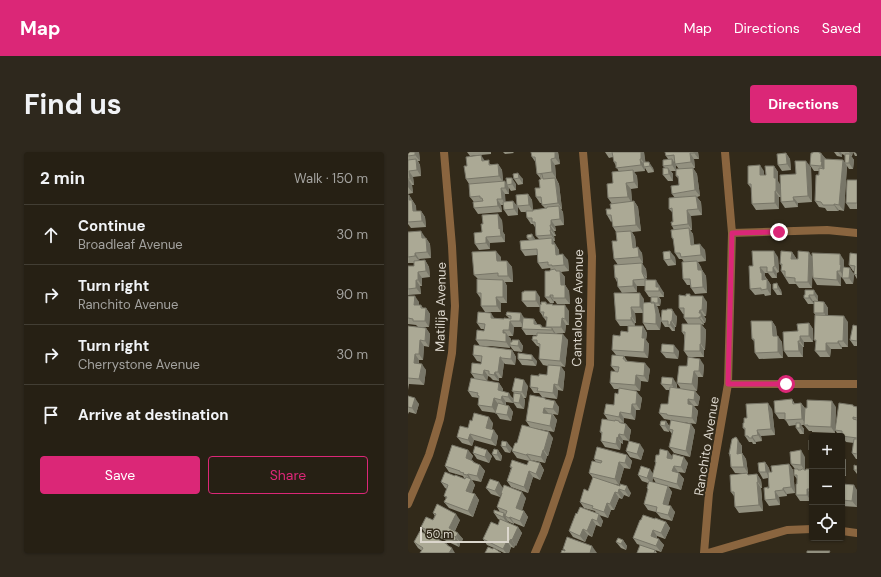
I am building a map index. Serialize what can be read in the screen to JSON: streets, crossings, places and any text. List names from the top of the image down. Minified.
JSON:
{"streets":{"street":["Matilija Avenue","Cantaloupe Avenue","Ranchito Avenue"]},"scale_bar":"50 m","page":{"header":"Map","nav":["Map","Directions","Saved"],"buttons":["Directions",["Save","Share"]],"title":"Find us","heading":["2 min","Walk · 150 m"],"list":[["Continue","Broadleaf Avenue","30 m"],["Turn right","Ranchito Avenue","90 m"],["Turn right","Cherrystone Avenue","30 m"],"Arrive at destination"],"map_buttons":["+","−"],"scale":"50 m"}}
